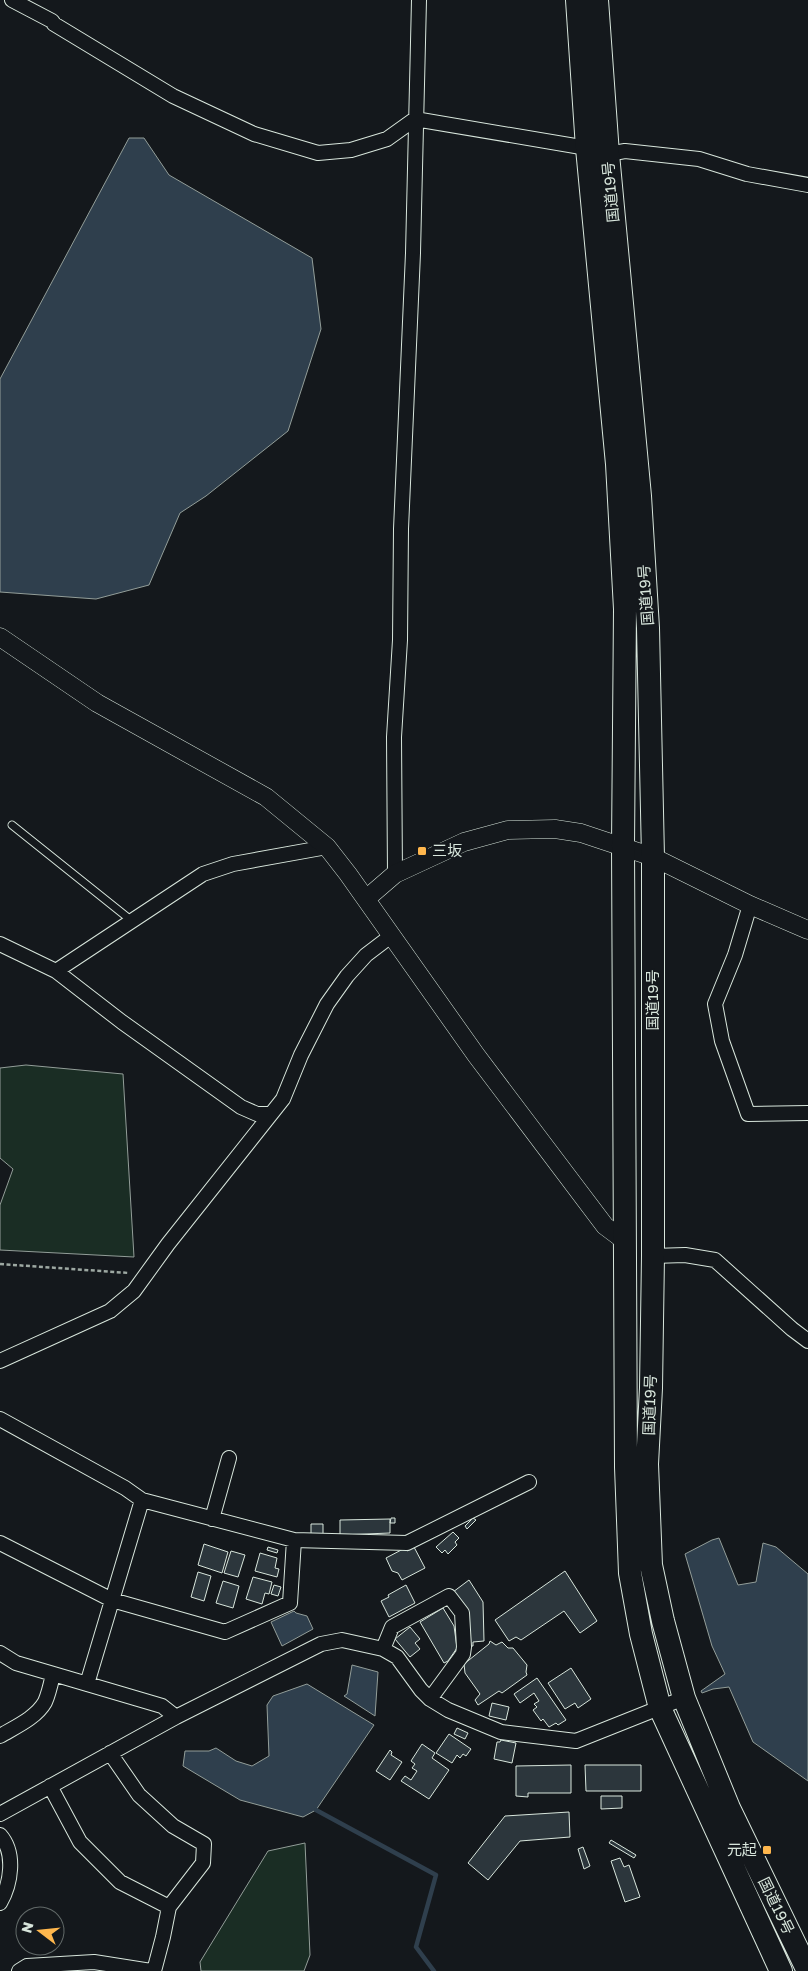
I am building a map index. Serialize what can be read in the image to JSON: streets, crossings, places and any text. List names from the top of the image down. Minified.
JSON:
{"streets":{"highway":["国道19号"]},"places":{"transit":["三坂","元起"]},"north":"left"}
